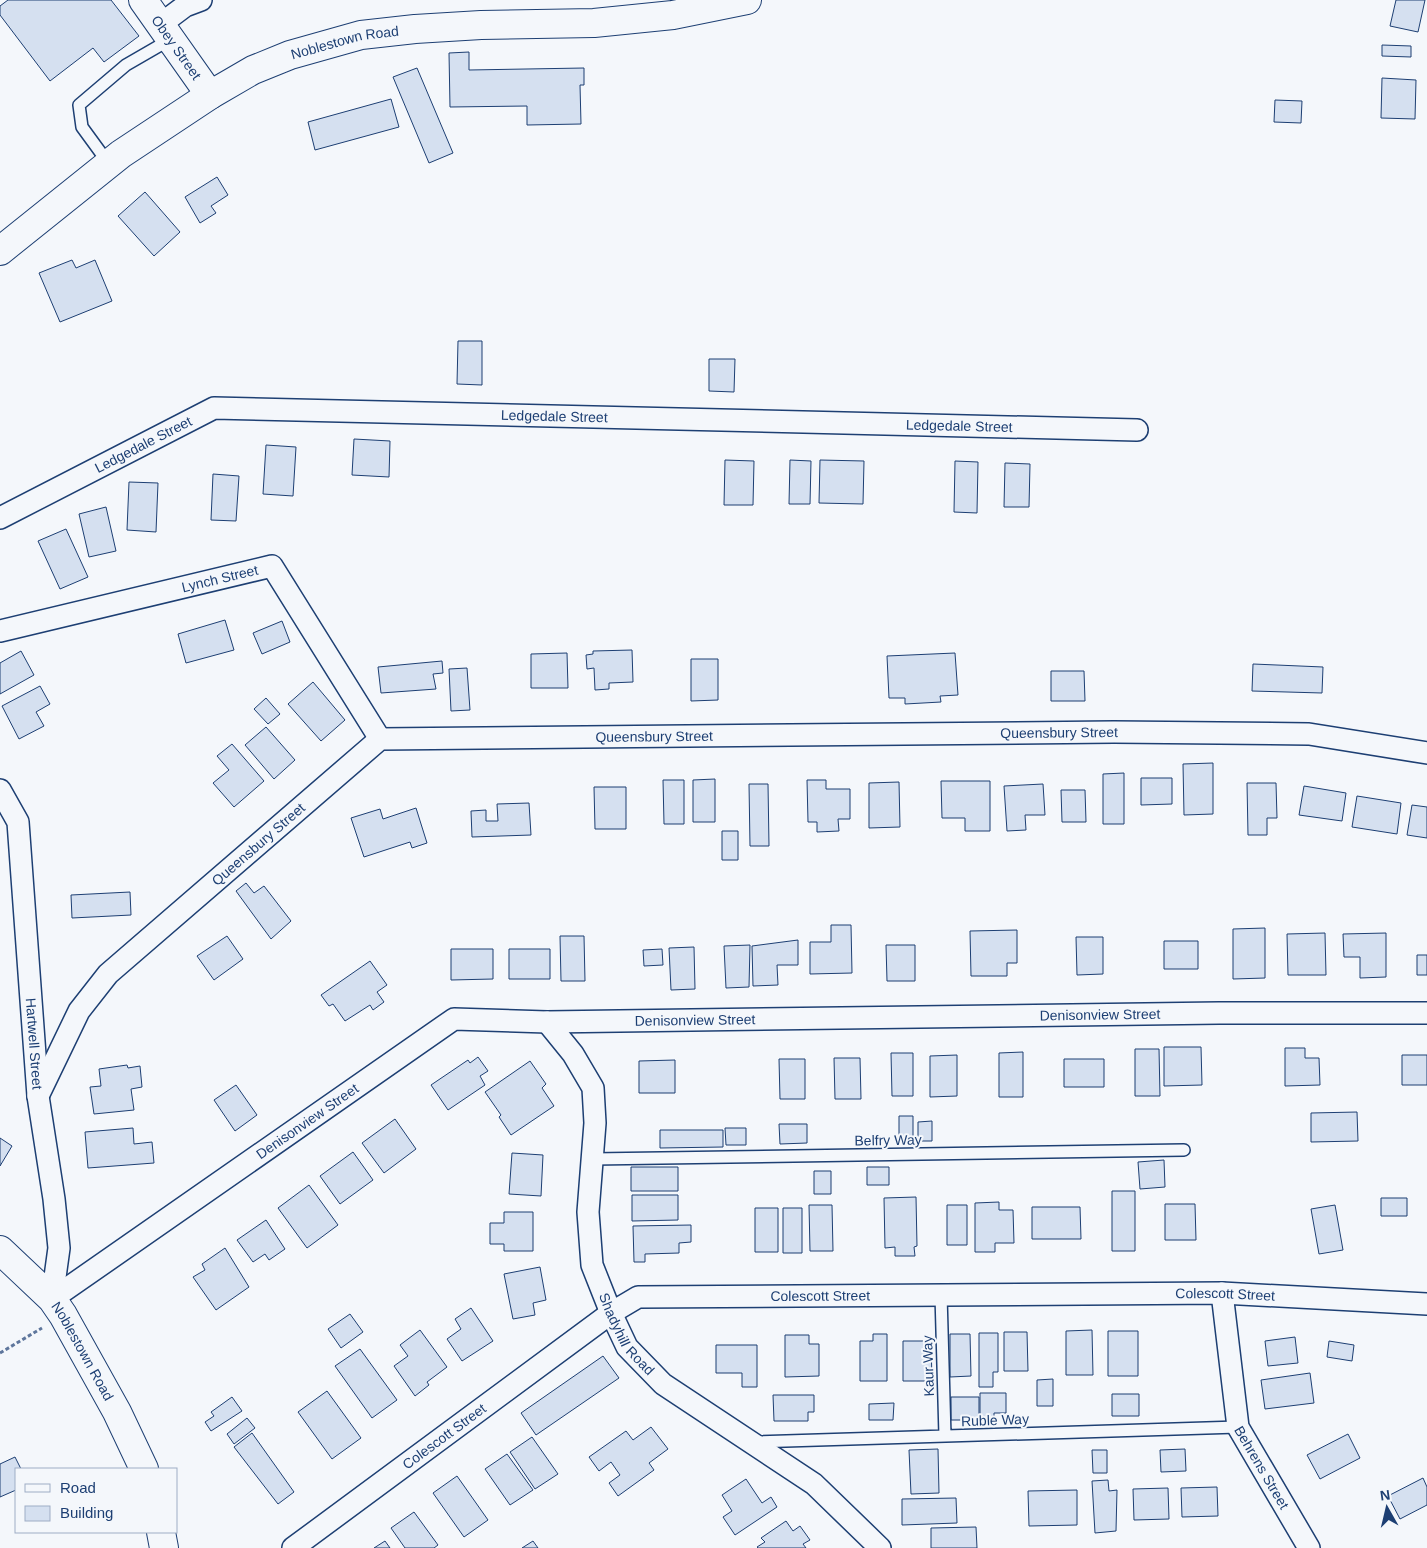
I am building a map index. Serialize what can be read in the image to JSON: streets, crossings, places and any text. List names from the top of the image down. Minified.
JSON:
{"streets":{"main road":["Noblestown Road","Obey Street"],"street":["Ledgedale Street","Lynch Street","Queensbury Street","Denisonview Street","Hartwell Street","Colescott Street","Shadyhill Road","Behrens Street"],"lane":["Belfry Way","Kaur Way","Ruble Way"]},"crossings":[["Noblestown Road","Obey Street"],["Noblestown Road","Denisonview Street"],["Noblestown Road","Hartwell Street"],["Lynch Street","Queensbury Street"],["Queensbury Street","Hartwell Street"],["Denisonview Street","Hartwell Street"],["Denisonview Street","Shadyhill Road"],["Belfry Way","Shadyhill Road"],["Colescott Street","Shadyhill Road"],["Colescott Street","Kaur Way"],["Colescott Street","Behrens Street"],["Shadyhill Road","Ruble Way"],["Kaur Way","Ruble Way"],["Ruble Way","Behrens Street"]],"legend":["Road","Building"],"north":"top"}
